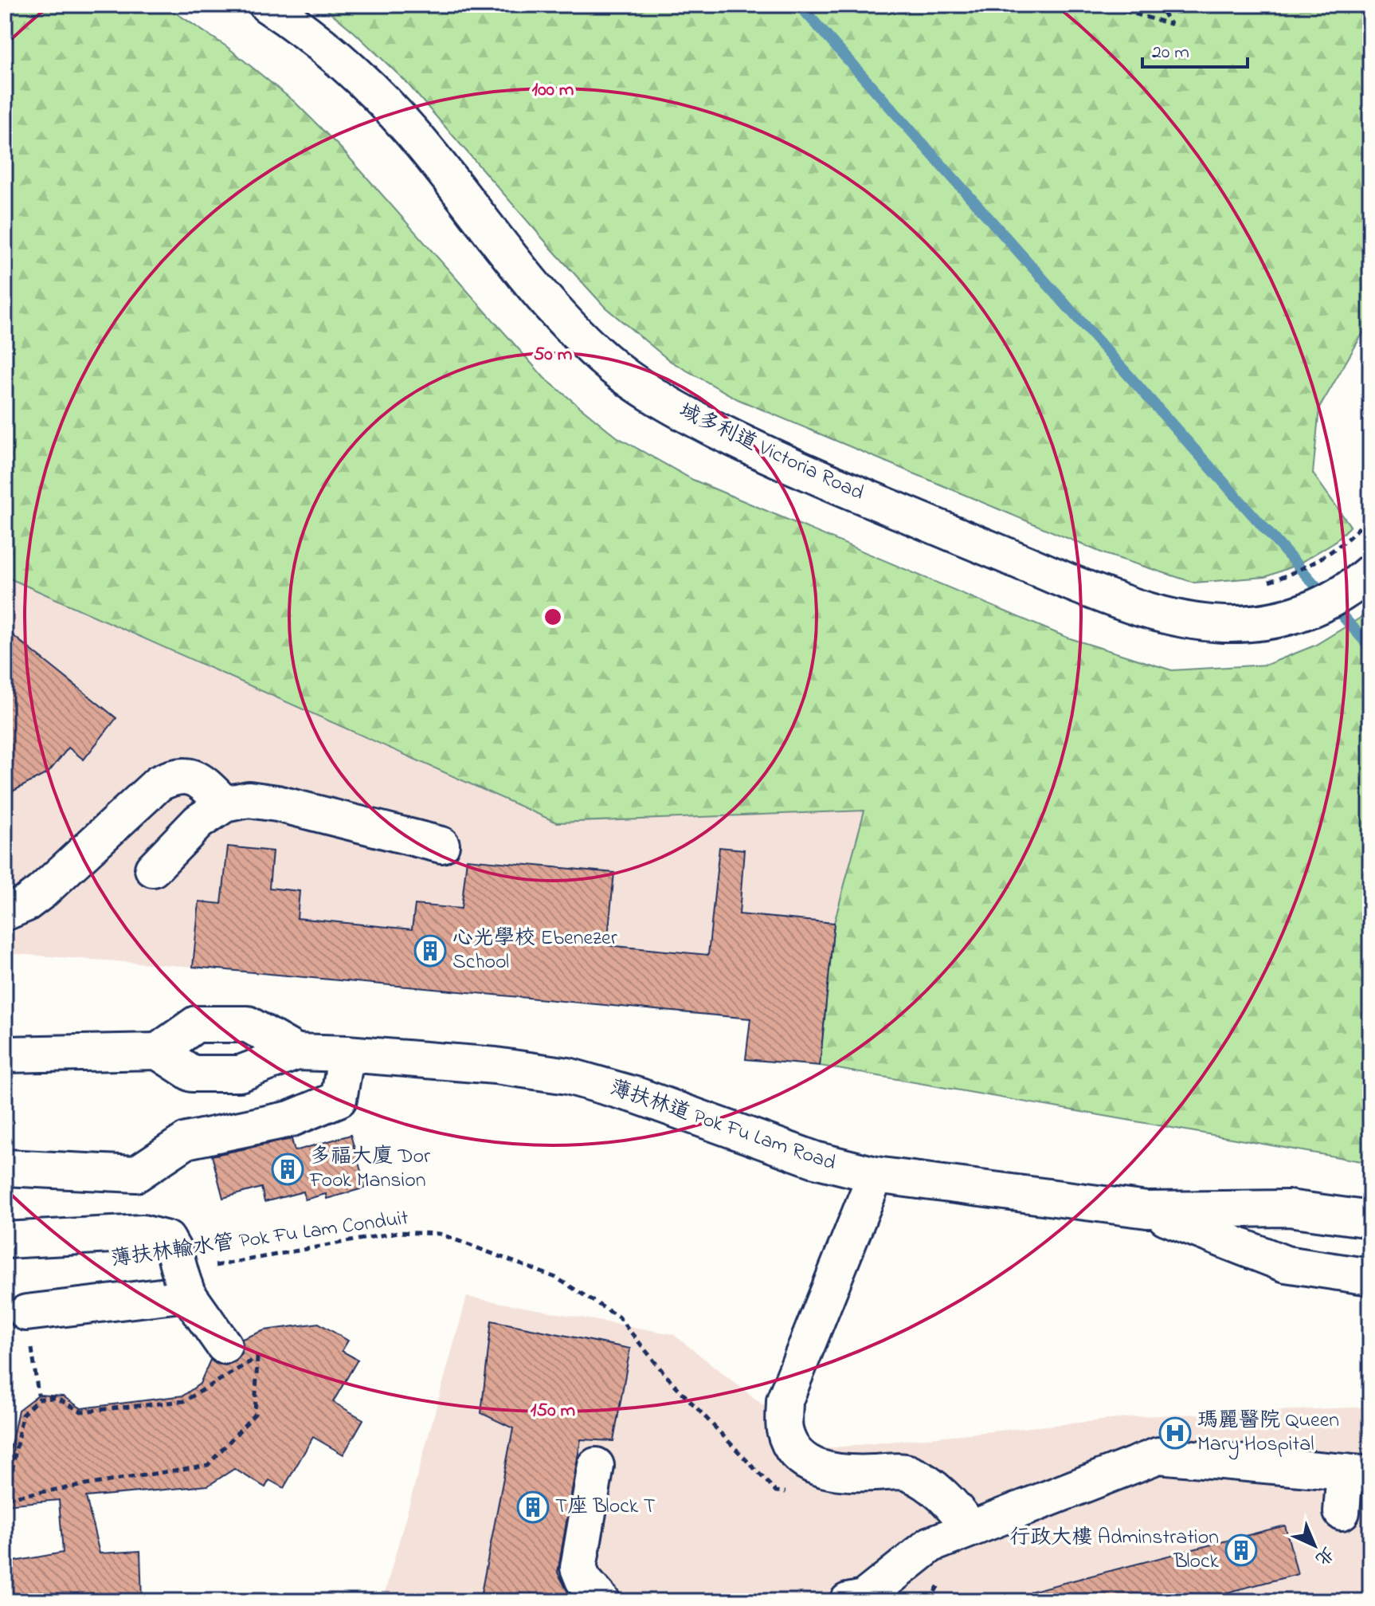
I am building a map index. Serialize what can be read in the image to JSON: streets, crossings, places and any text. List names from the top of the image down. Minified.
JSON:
{"streets":{"main road":["域多利道 Victoria Road","薄扶林道 Pok Fu Lam Road"],"path":["薄扶林輸水管 Pok Fu Lam Conduit"]},"places":{"building":["心光學校 Ebenezer School","多福大廈 Dor Fook Mansion","T座 Block T","行政大樓 Adminstration Block"],"hospital":["瑪麗醫院 Queen Mary Hospital"]},"scale_bar":"20 m","north":"bottom right","rings":["100 m","50 m","150 m"]}
